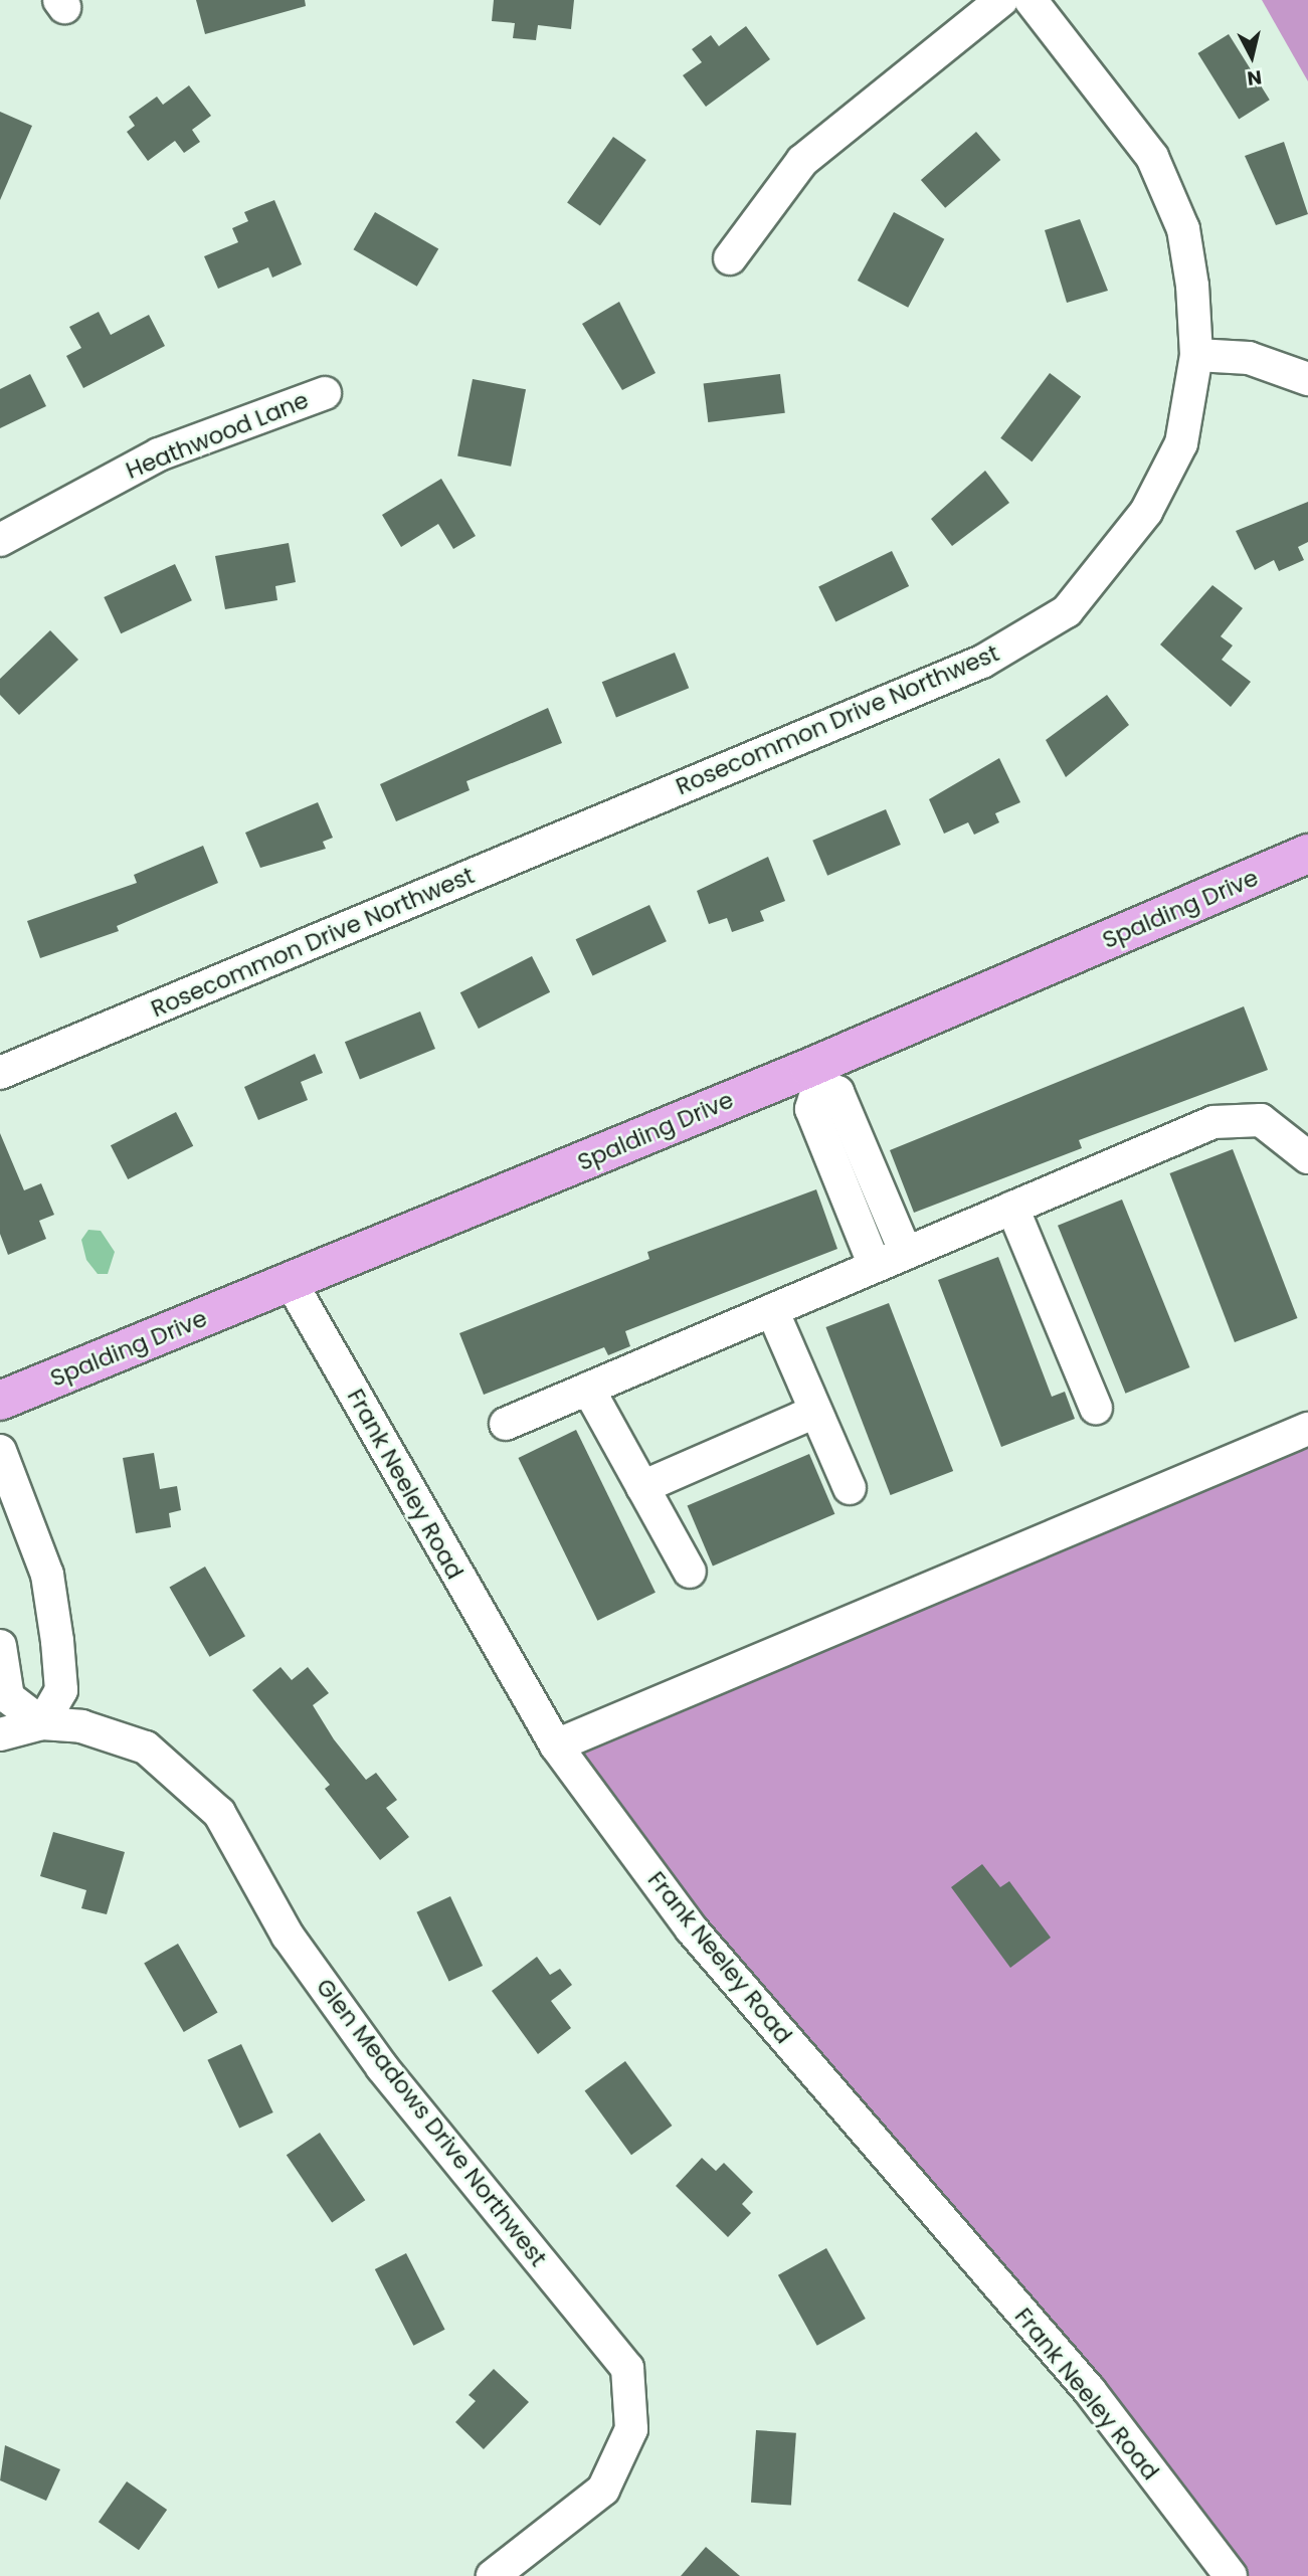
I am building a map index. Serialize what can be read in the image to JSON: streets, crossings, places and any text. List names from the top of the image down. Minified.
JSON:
{"streets":{"main road":["Spalding Drive"],"street":["Heathwood Lane","Rosecommon Drive Northwest","Frank Neeley Road","Glen Meadows Drive Northwest"]},"crossings":[["Spalding Drive","Frank Neeley Road"]],"north":"bottom"}
